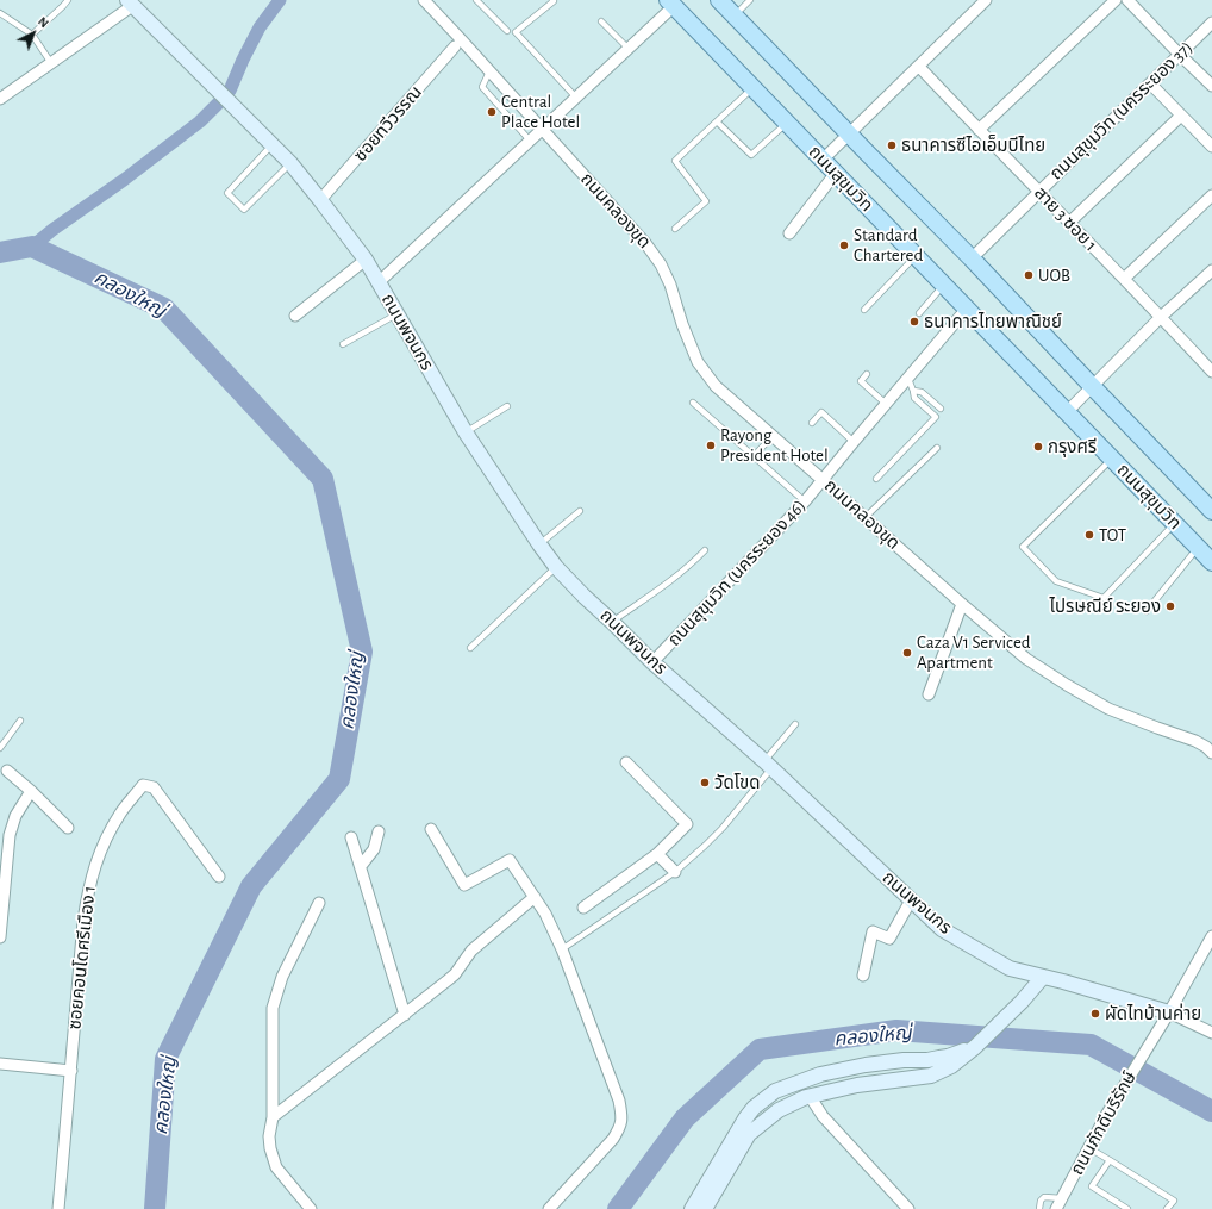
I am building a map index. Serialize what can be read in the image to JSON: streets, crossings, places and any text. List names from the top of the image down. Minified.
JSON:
{"streets":{"main road":["ถนนสุขุมวิท"],"street":["ถนนสุขุมวิท (นครระยอง 37)","ซอยทวีวรรณ","ถนนคลองขุด","สาย 3 ซอย 1","ถนนพจนกร","ถนนสุขุมวิท (นครระยอง 46)","ซอยคอนโดศรีเมือง 1","ถนนภักดีบริรักษ์"]},"crossings":[["ถนนสุขุมวิท (นครระยอง 37)","ถนนสุขุมวิท"],["ถนนสุขุมวิท (นครระยอง 37)","สาย 3 ซอย 1"],["ซอยทวีวรรณ","ถนนพจนกร"],["ถนนสุขุมวิท","ถนนสุขุมวิท (นครระยอง 46)"],["ถนนคลองขุด","ถนนสุขุมวิท (นครระยอง 46)"],["ถนนพจนกร","ถนนสุขุมวิท (นครระยอง 46)"],["ถนนพจนกร","ถนนภักดีบริรักษ์"]],"water":["คลองใหญ่"],"places":["Central Place Hotel","ธนาคารซีไอเอ็มบีไทย","Standard Chartered","UOB","ธนาคารไทยพาณิชย์","Rayong President Hotel","กรุงศรี","TOT","ไปรษณีย์ ระยอง","Caza V1 Serviced Apartment","วัดโขด","ผัดไทบ้านค่าย"],"north":"top right"}
